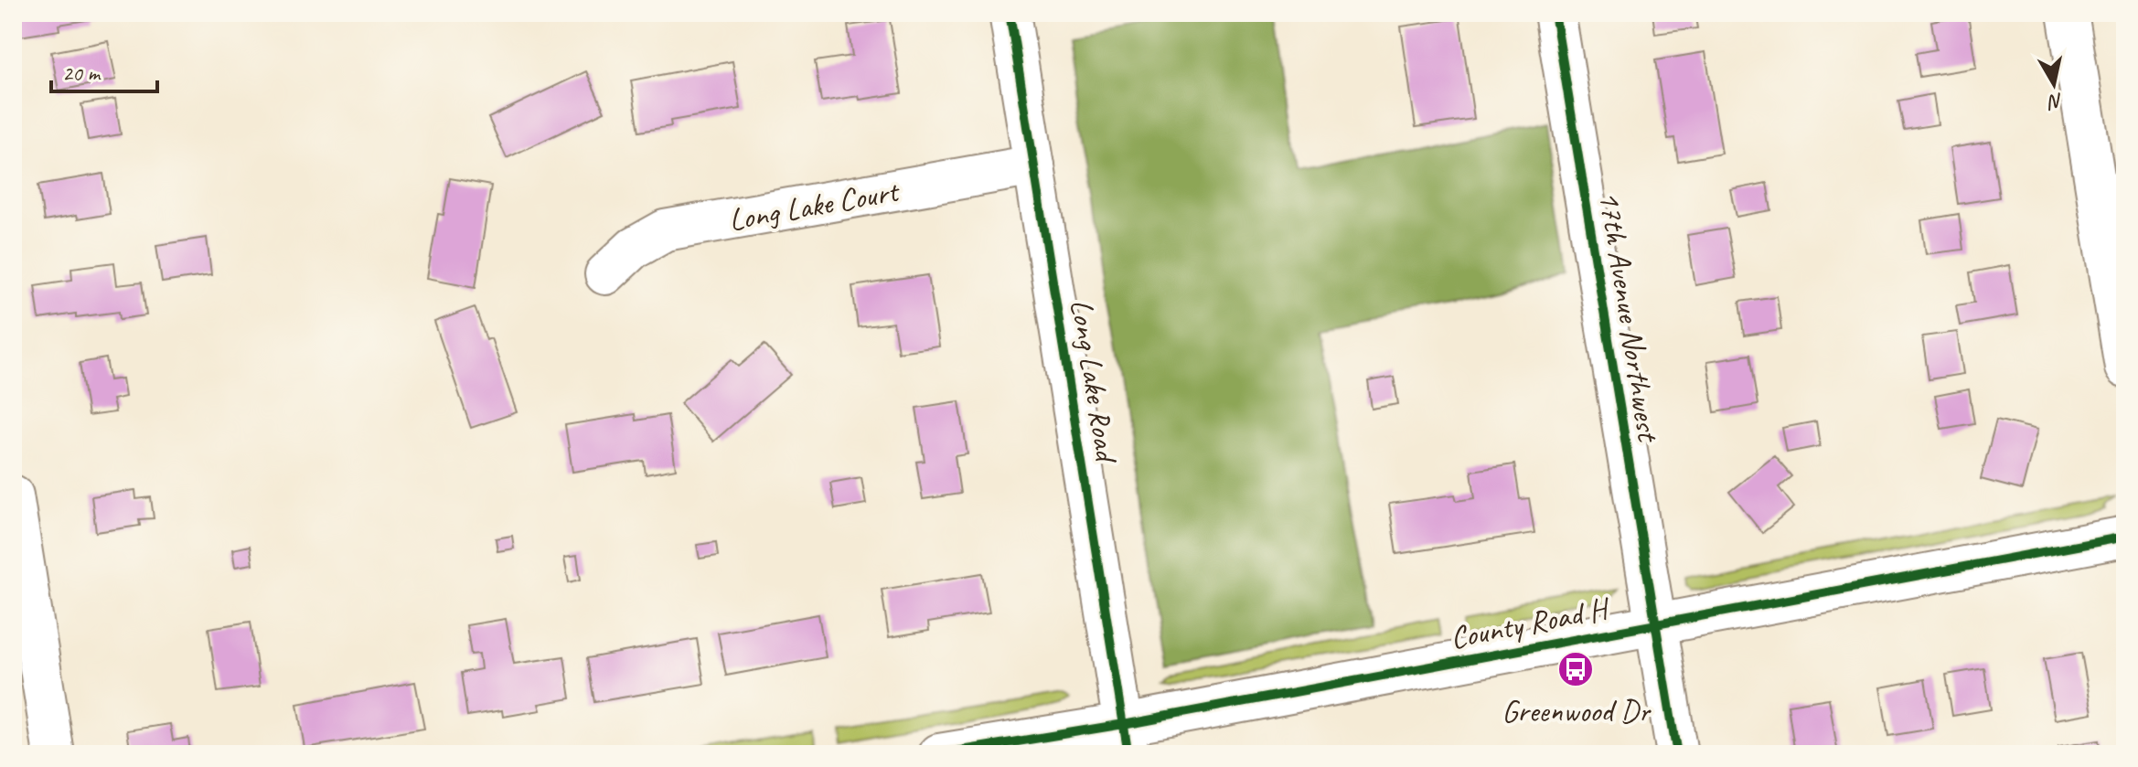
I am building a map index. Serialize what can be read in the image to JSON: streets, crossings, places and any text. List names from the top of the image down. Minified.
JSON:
{"streets":{"street":["Long Lake Court","17th Avenue Northwest","Long Lake Road","County Road H"]},"crossings":[["Long Lake Court","Long Lake Road"],["17th Avenue Northwest","County Road H"],["Long Lake Road","County Road H"]],"places":{"bus stop":["Greenwood Dr"]},"scale_bar":"20 m","north":"bottom"}
